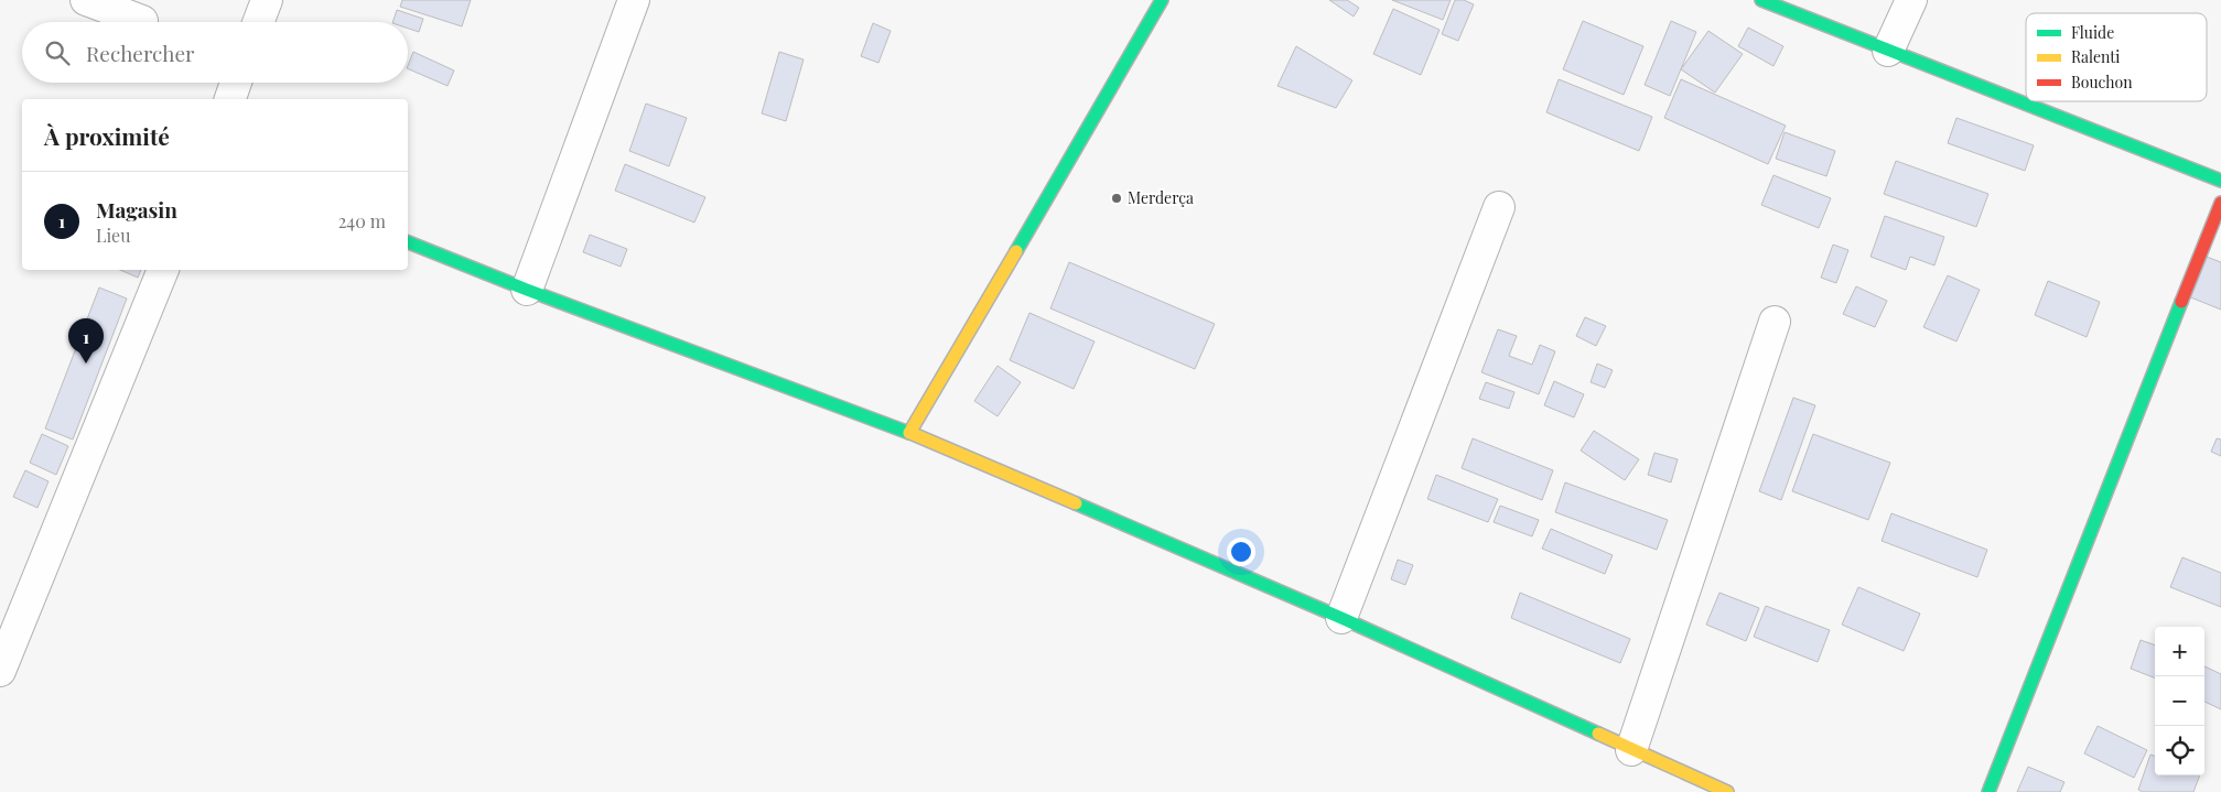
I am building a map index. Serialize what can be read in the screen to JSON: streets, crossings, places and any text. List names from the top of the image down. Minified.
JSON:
{"places":["Merderça"],"legend":["Fluide","Ralenti","Bouchon"],"page":{"search":"Rechercher","heading":"À proximité","list":[{"mark":"1","name":"Magasin","note":"Lieu","value":"240 m"}],"pins":"1","map_buttons":["+","−"]}}
